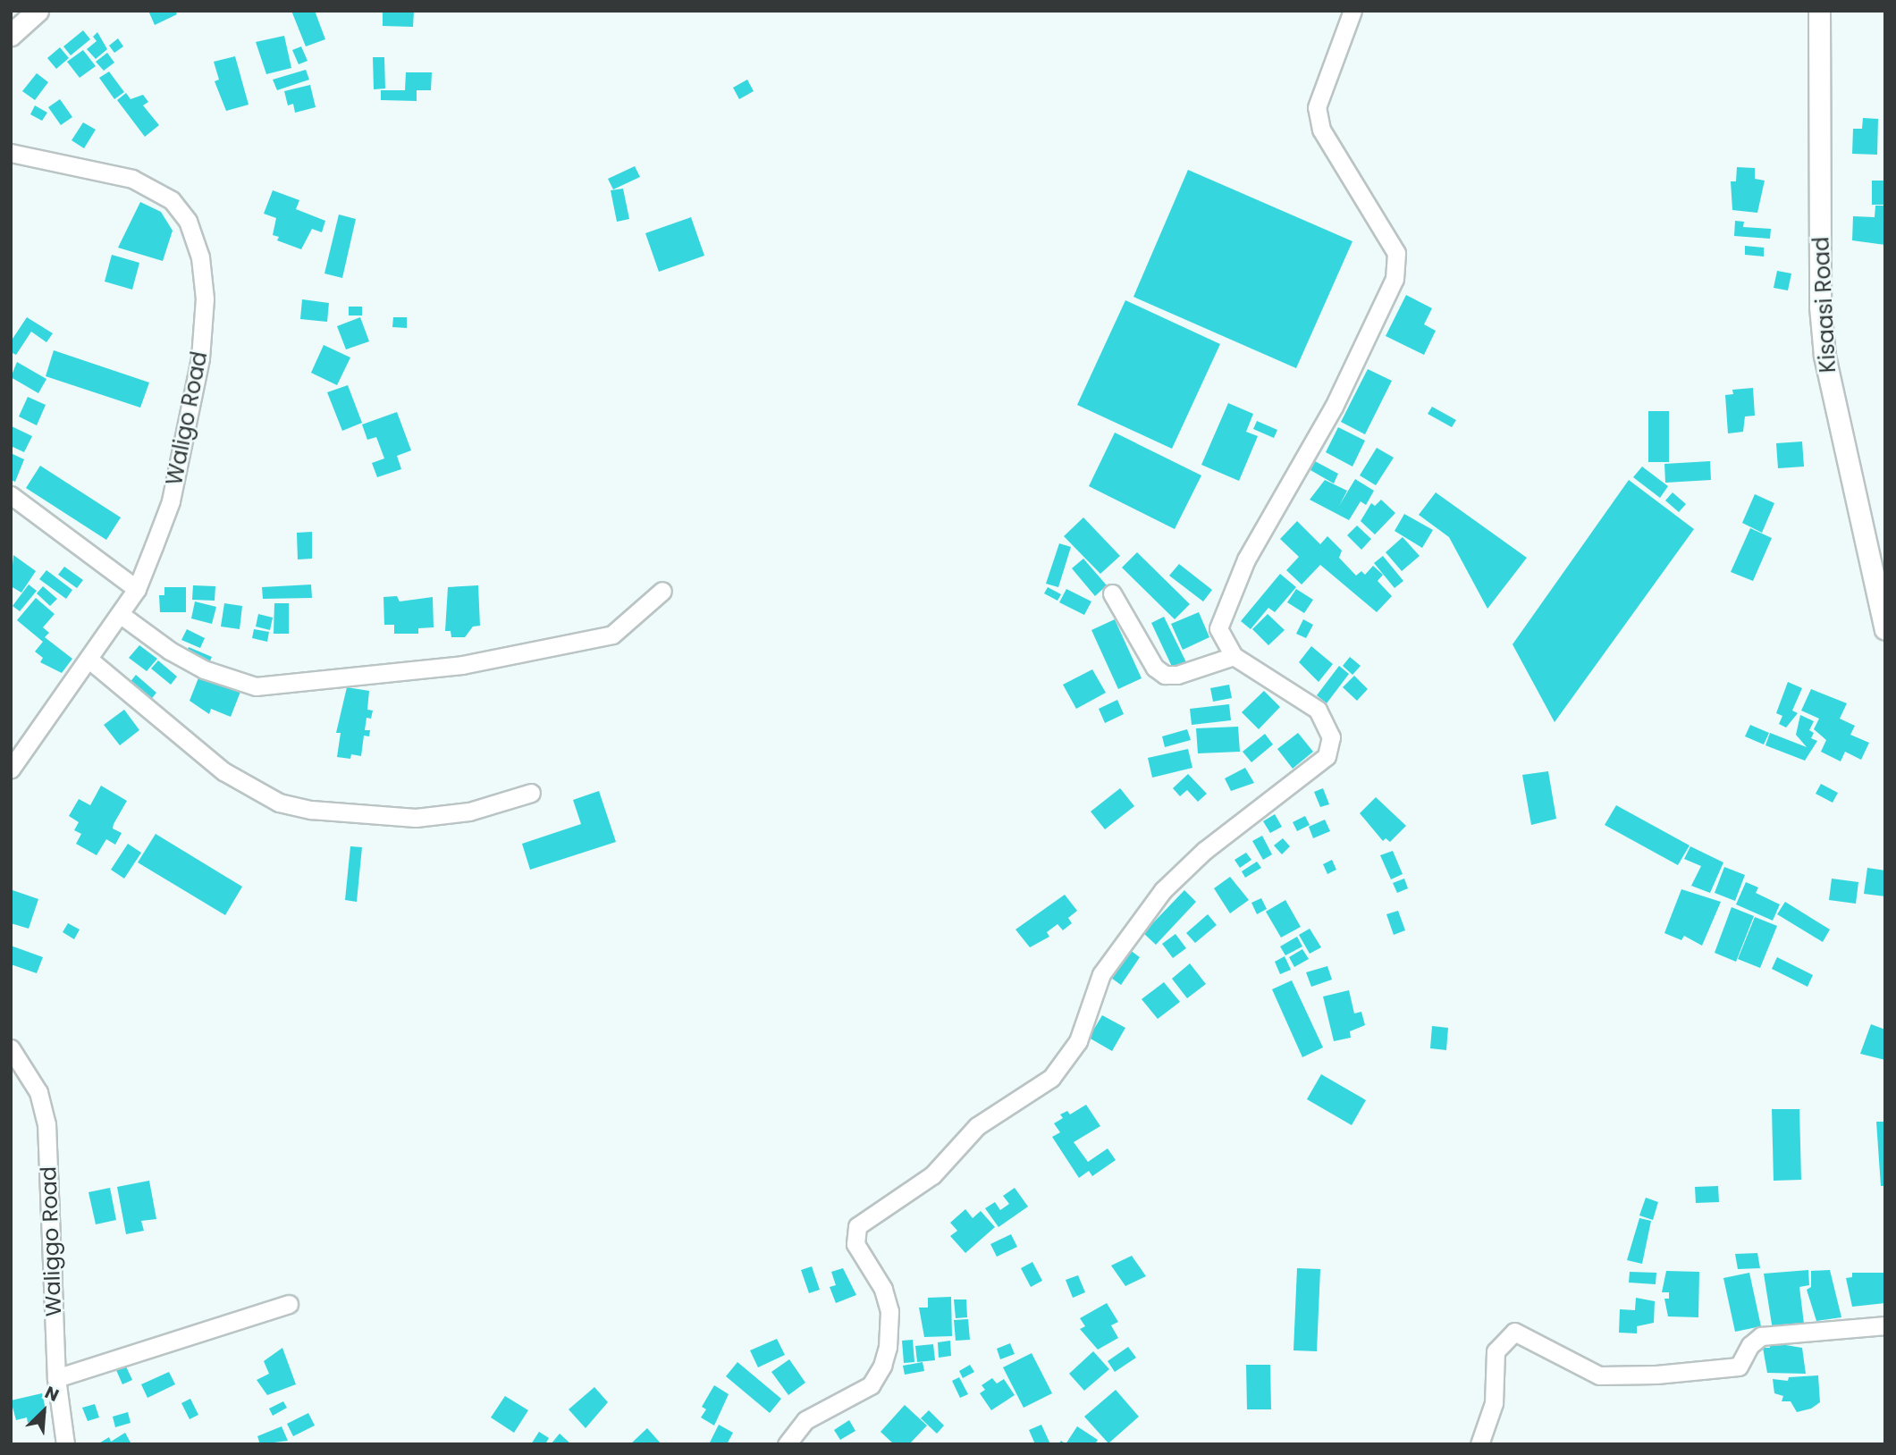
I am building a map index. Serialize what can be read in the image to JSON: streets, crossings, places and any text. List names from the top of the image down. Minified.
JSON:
{"streets":{"main road":["Kisaasi Road"],"street":["Waligo Road","Waliggo Road"]},"north":"top right"}
